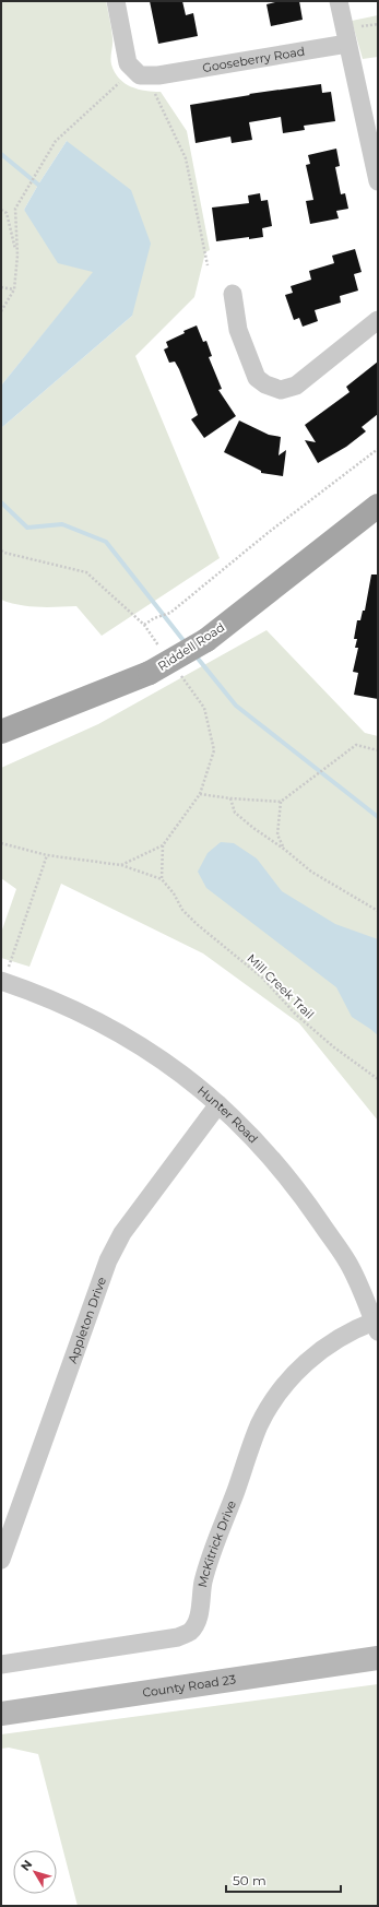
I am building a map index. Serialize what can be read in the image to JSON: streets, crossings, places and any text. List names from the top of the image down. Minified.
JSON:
{"streets":{"main road":["Riddell Road","County Road 23"],"street":["Gooseberry Road","Hunter Road","Appleton Drive","McKitrick Drive"],"path":["Mill Creek Trail"]},"crossings":[["Hunter Road","Appleton Drive"],["Hunter Road","McKitrick Drive"]],"scale_bar":"50 m","north":"top left"}
